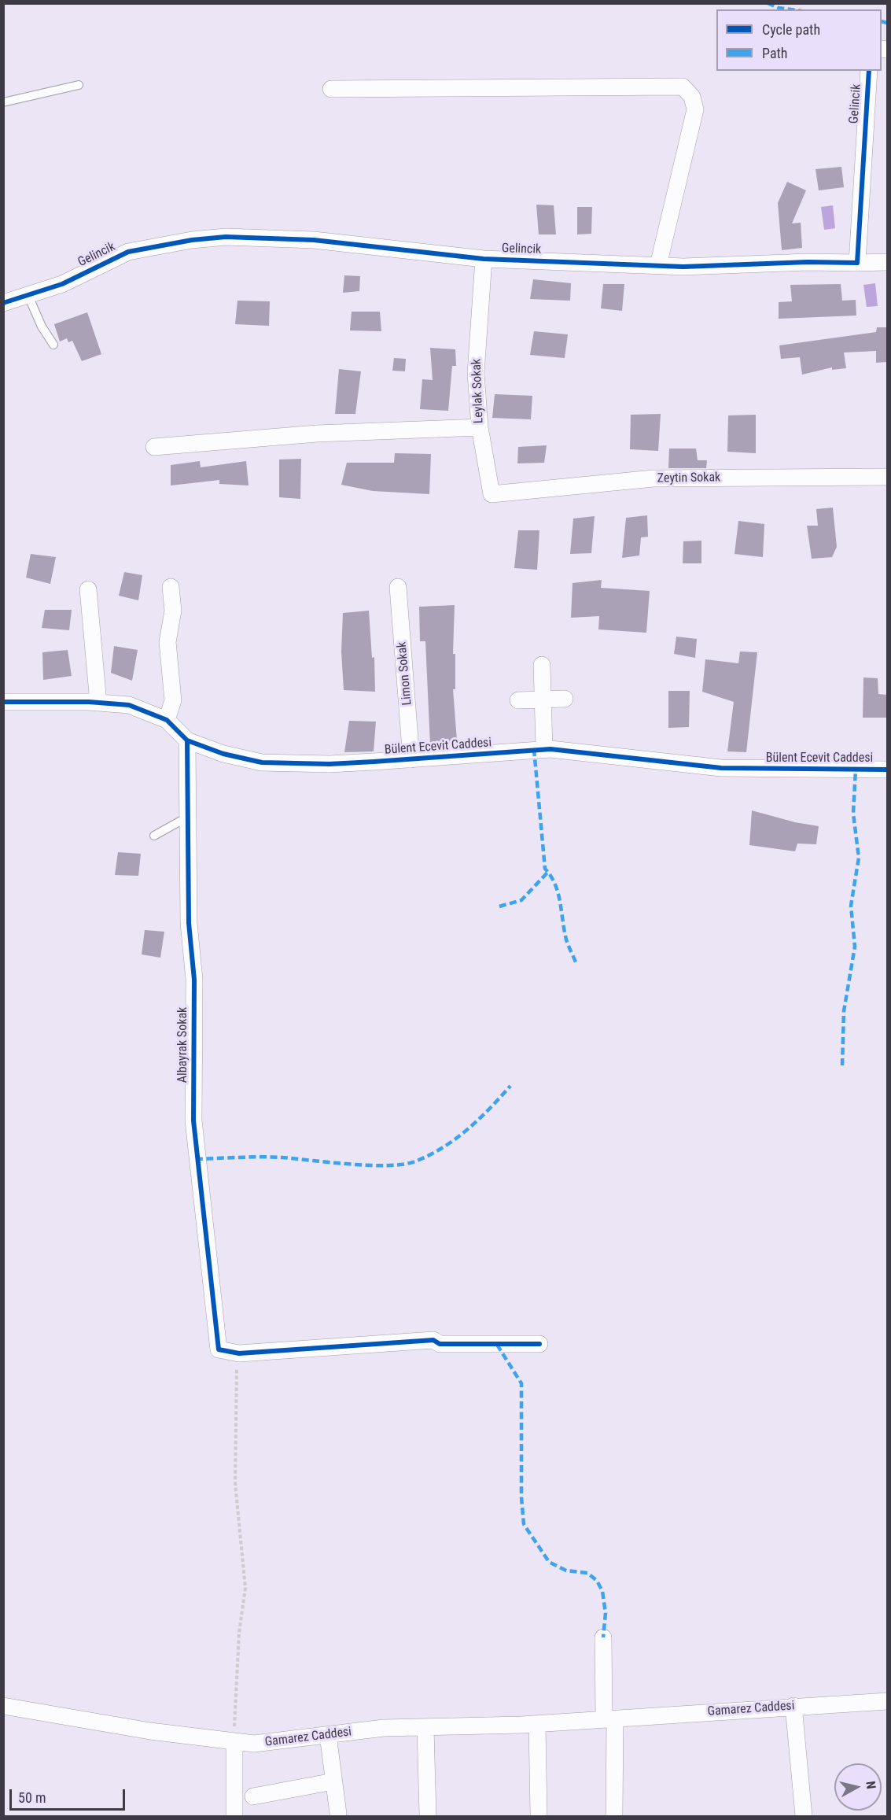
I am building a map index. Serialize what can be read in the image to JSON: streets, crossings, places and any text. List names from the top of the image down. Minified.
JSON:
{"streets":{"street":["Gelincik","Leylak Sokak","Zeytin Sokak","Limon Sokak","Bülent Ecevit Caddesi","Albayrak Sokak","Gamarez Caddesi"]},"crossings":[["Gelincik","Leylak Sokak"],["Leylak Sokak","Zeytin Sokak"],["Limon Sokak","Bülent Ecevit Caddesi"],["Bülent Ecevit Caddesi","Albayrak Sokak"]],"legend":["Cycle path","Path"],"scale_bar":"50 m","north":"right"}
